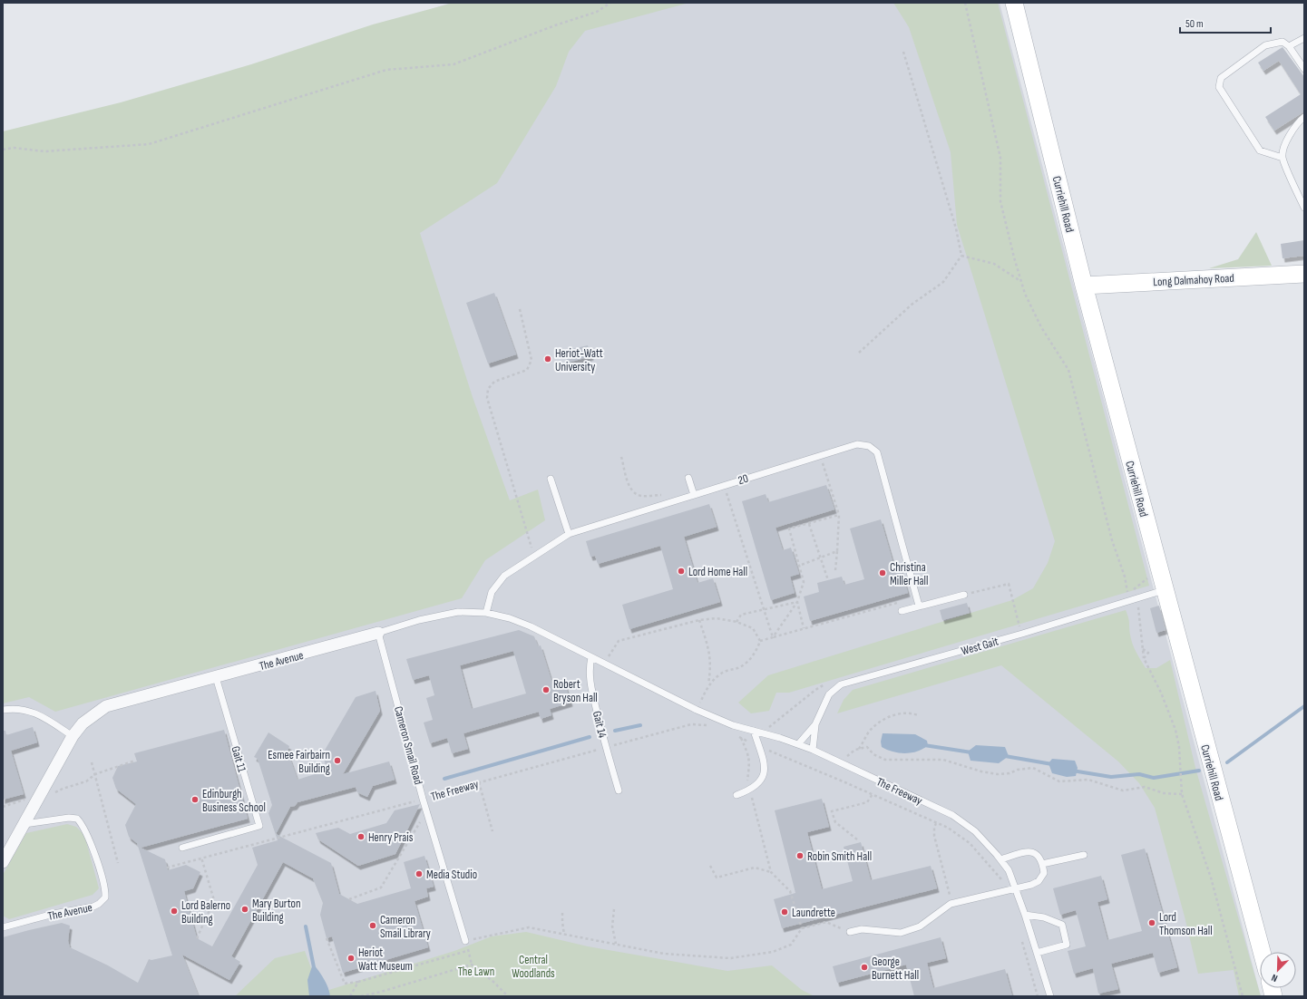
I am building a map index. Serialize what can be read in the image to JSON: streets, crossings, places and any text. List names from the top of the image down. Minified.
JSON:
{"streets":{"street":["Curriehill Road","Long Dalmahoy Road","The Avenue"],"lane":["20","West Gait","Gait 14","Cameron Smail Road","Gait 11","The Freeway"]},"crossings":[["Curriehill Road","Long Dalmahoy Road"],["Curriehill Road","West Gait"],["20","The Avenue"],["West Gait","The Freeway"],["The Avenue","Gait 14"],["The Avenue","Cameron Smail Road"],["The Avenue","Gait 11"],["Gait 14","The Freeway"],["Cameron Smail Road","The Freeway"]],"parks":["Central Woodlands","The Lawn"],"places":["Heriot-Watt University","Lord Home Hall","Christina Miller Hall","Robert Bryson Hall","Esmee Fairbairn Building","Edinburgh Business School","Henry Prais","Robin Smith Hall","Media Studio","Mary Burton Building","Lord Balerno Building","Laundrette","Lord Thomson Hall","Cameron Smail Library","Heriot Watt Museum","George Burnett Hall"],"scale_bar":"50 m","north":"bottom left"}
